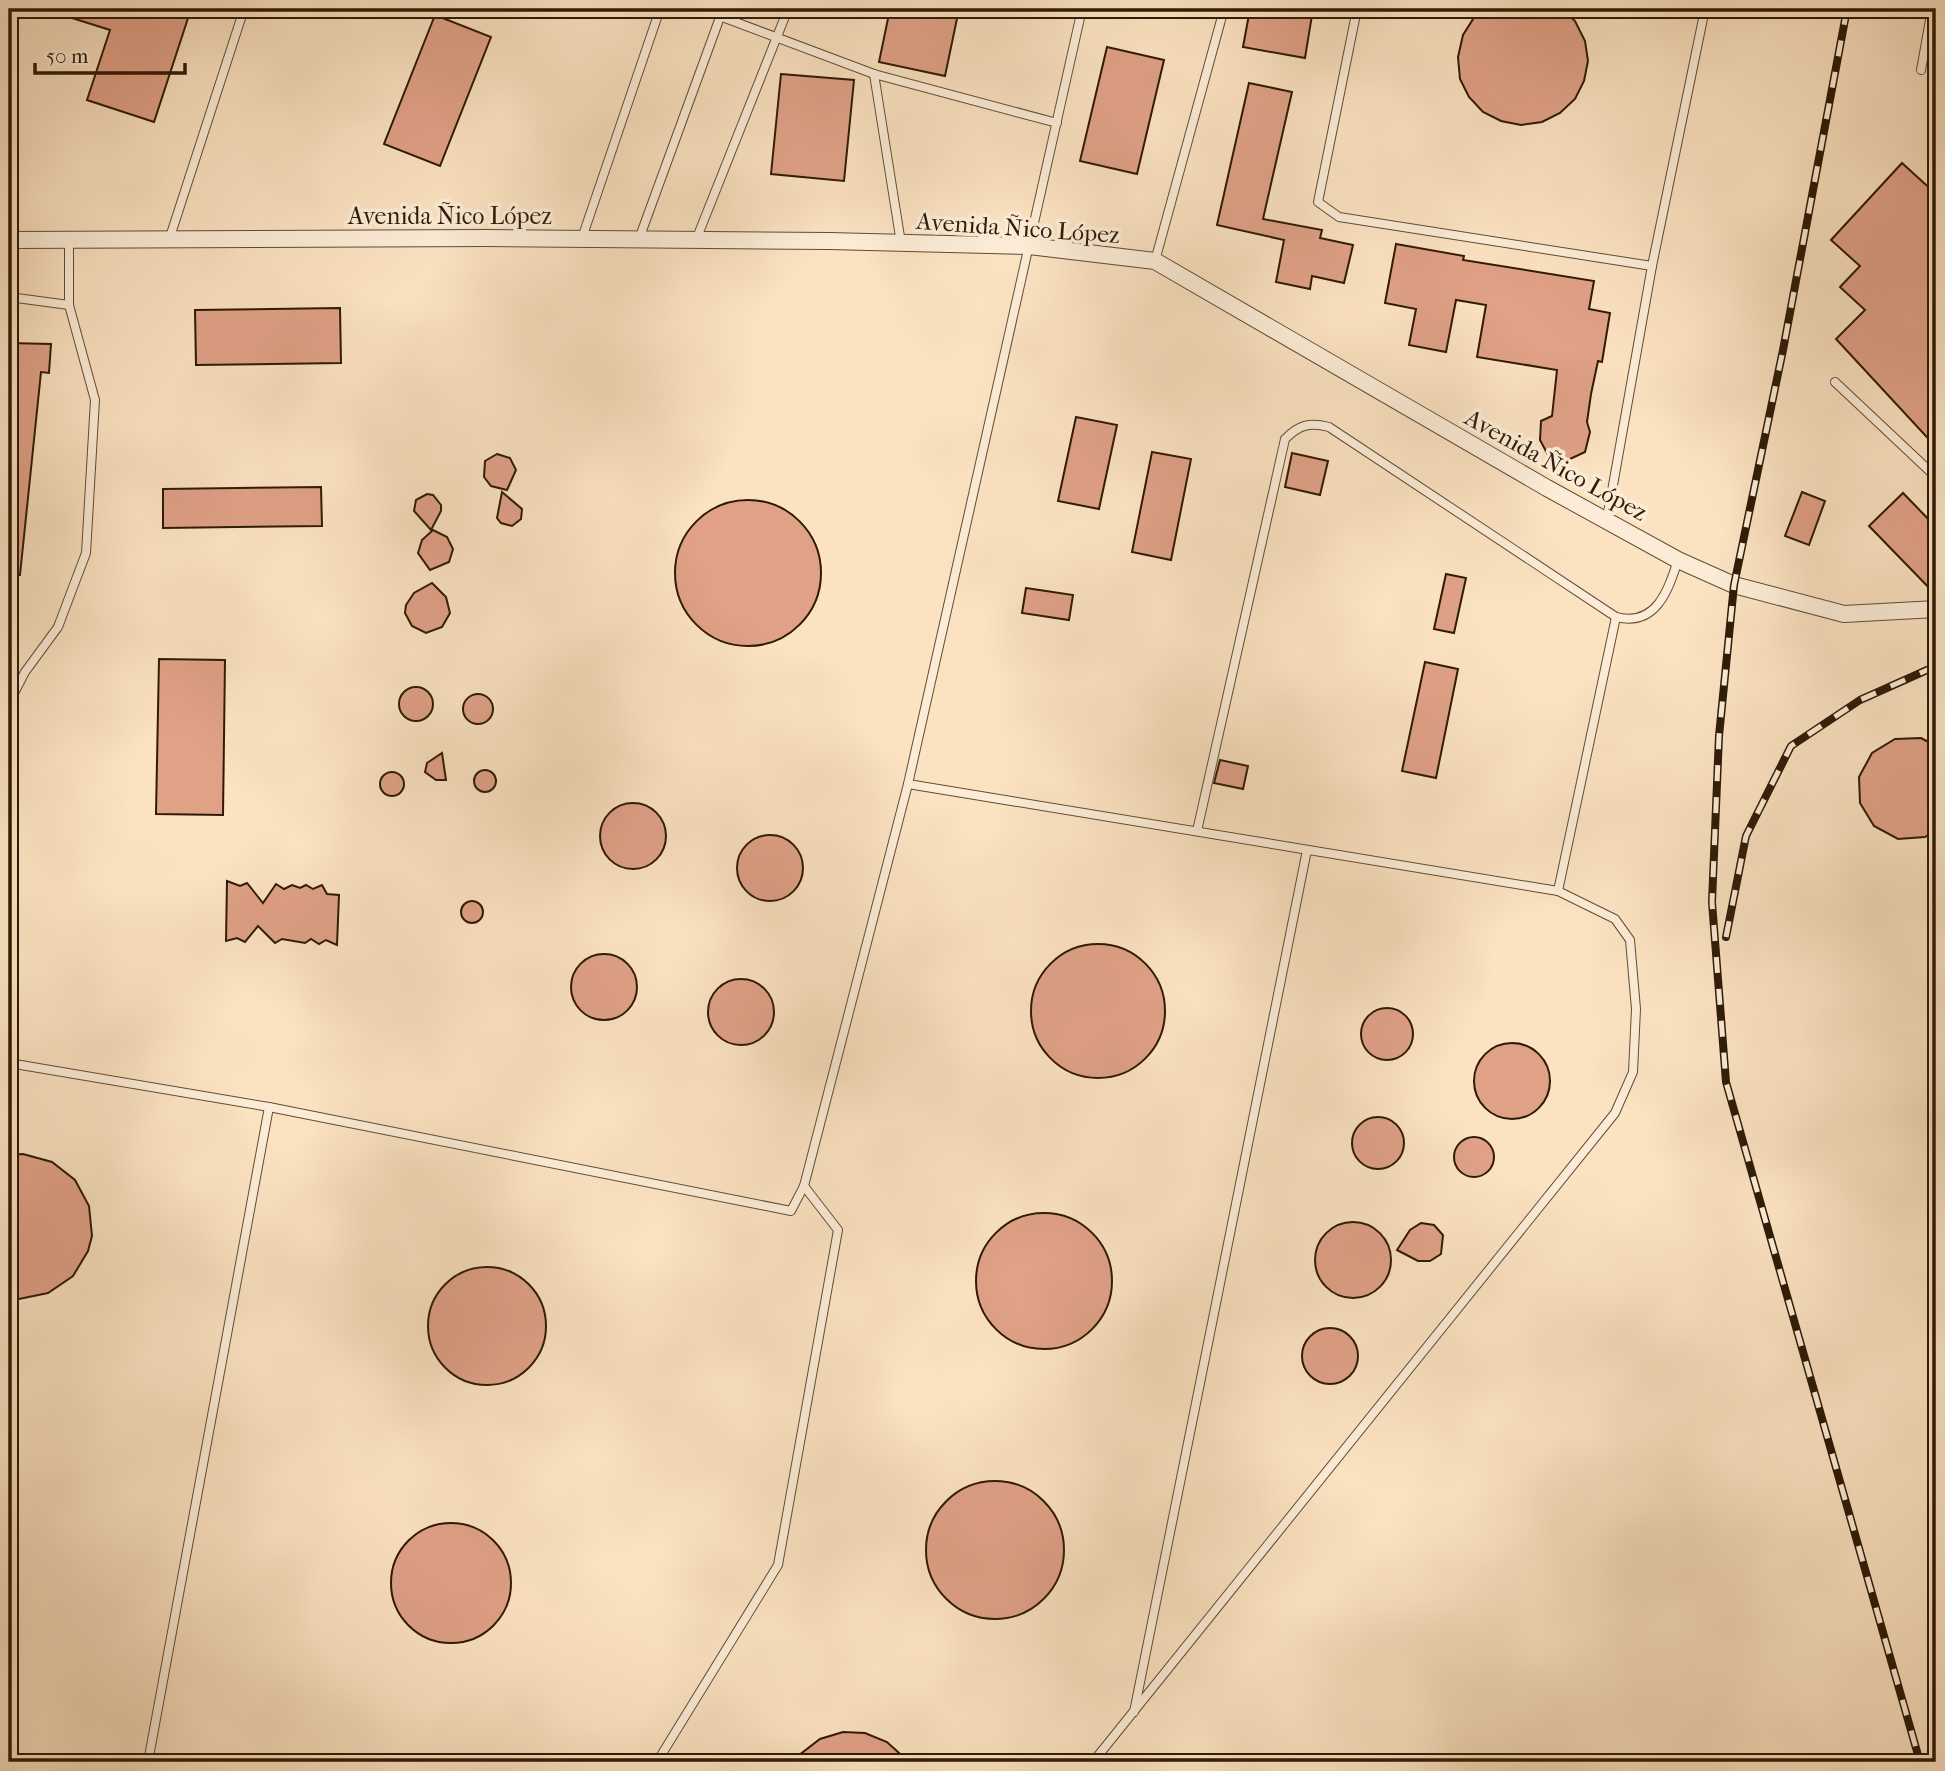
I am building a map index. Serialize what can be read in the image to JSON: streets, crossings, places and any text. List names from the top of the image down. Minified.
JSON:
{"streets":{"street":["Avenida Ñico López"]},"scale_bar":"50 m"}
